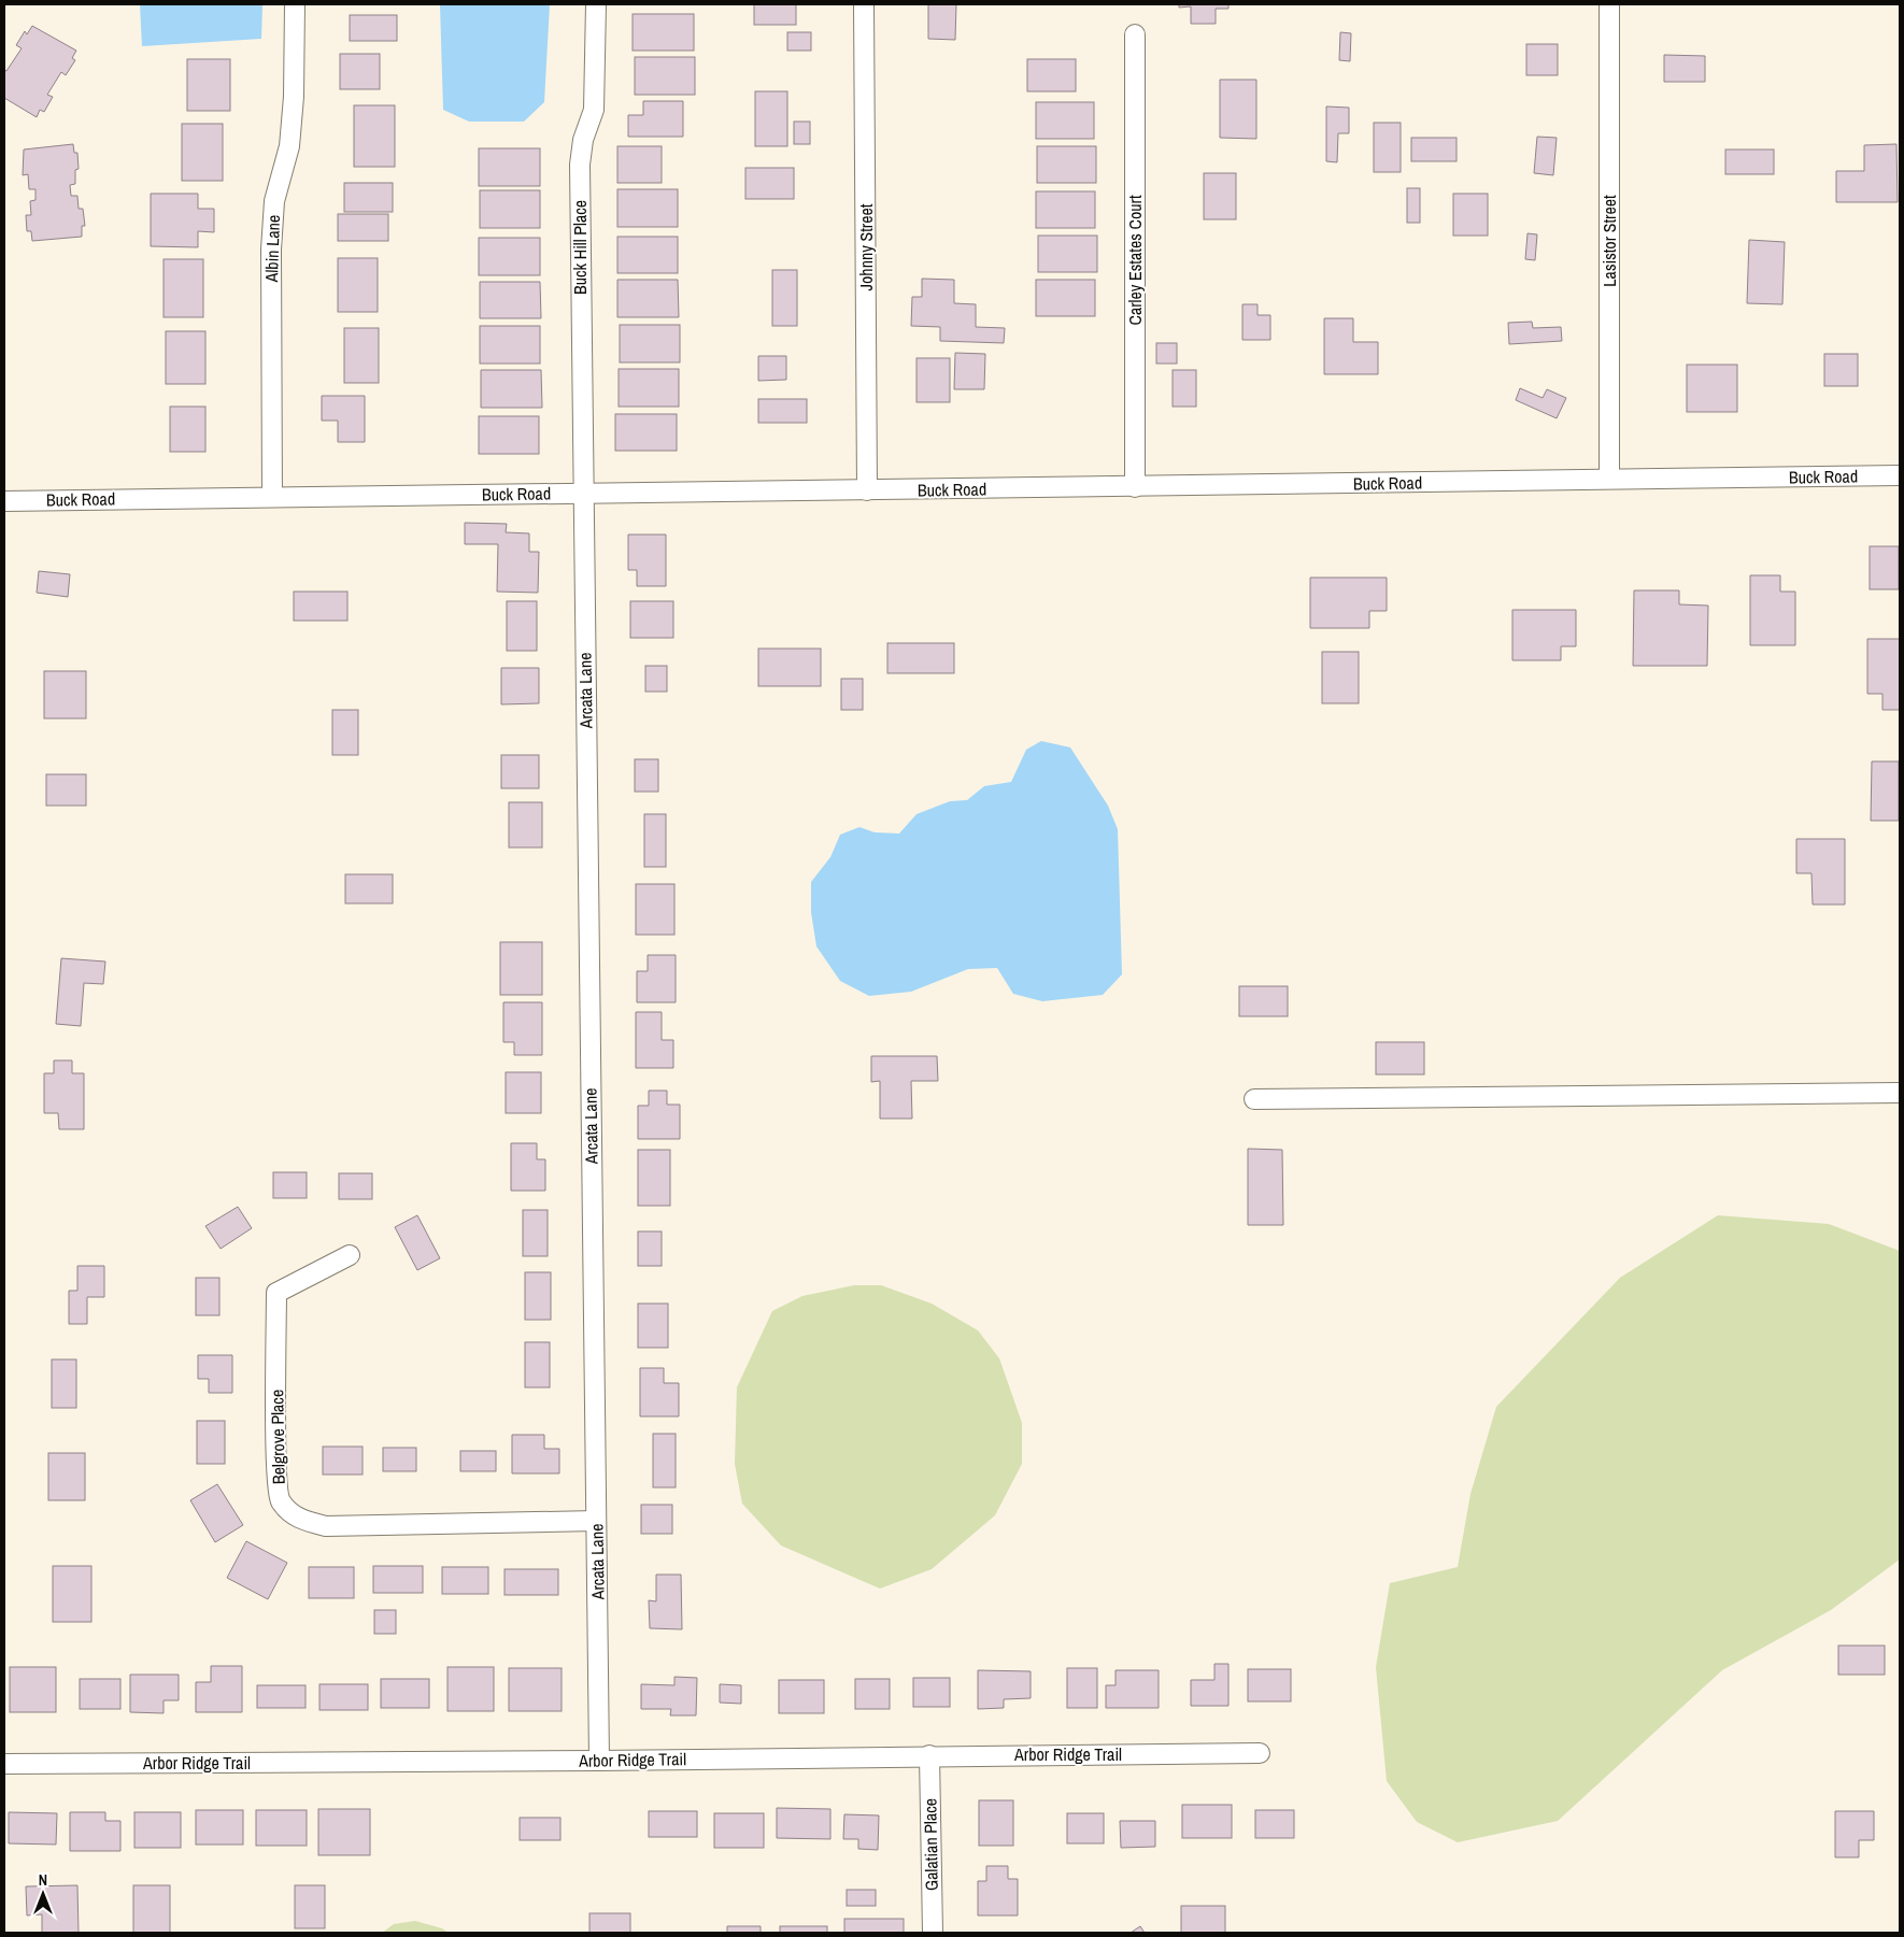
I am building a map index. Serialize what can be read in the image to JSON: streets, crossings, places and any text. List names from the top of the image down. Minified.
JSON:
{"streets":{"street":["Lasistor Street","Buck Hill Place","Johnny Street","Albin Lane","Carley Estates Court","Buck Road","Arcata Lane","Belgrove Place","Arbor Ridge Trail","Galatian Place"]},"crossings":[["Lasistor Street","Buck Road"],["Buck Hill Place","Buck Road"],["Buck Hill Place","Arcata Lane"],["Johnny Street","Buck Road"],["Albin Lane","Buck Road"],["Carley Estates Court","Buck Road"],["Buck Road","Arcata Lane"],["Arcata Lane","Belgrove Place"],["Arcata Lane","Arbor Ridge Trail"],["Arbor Ridge Trail","Galatian Place"]],"north":"top"}
